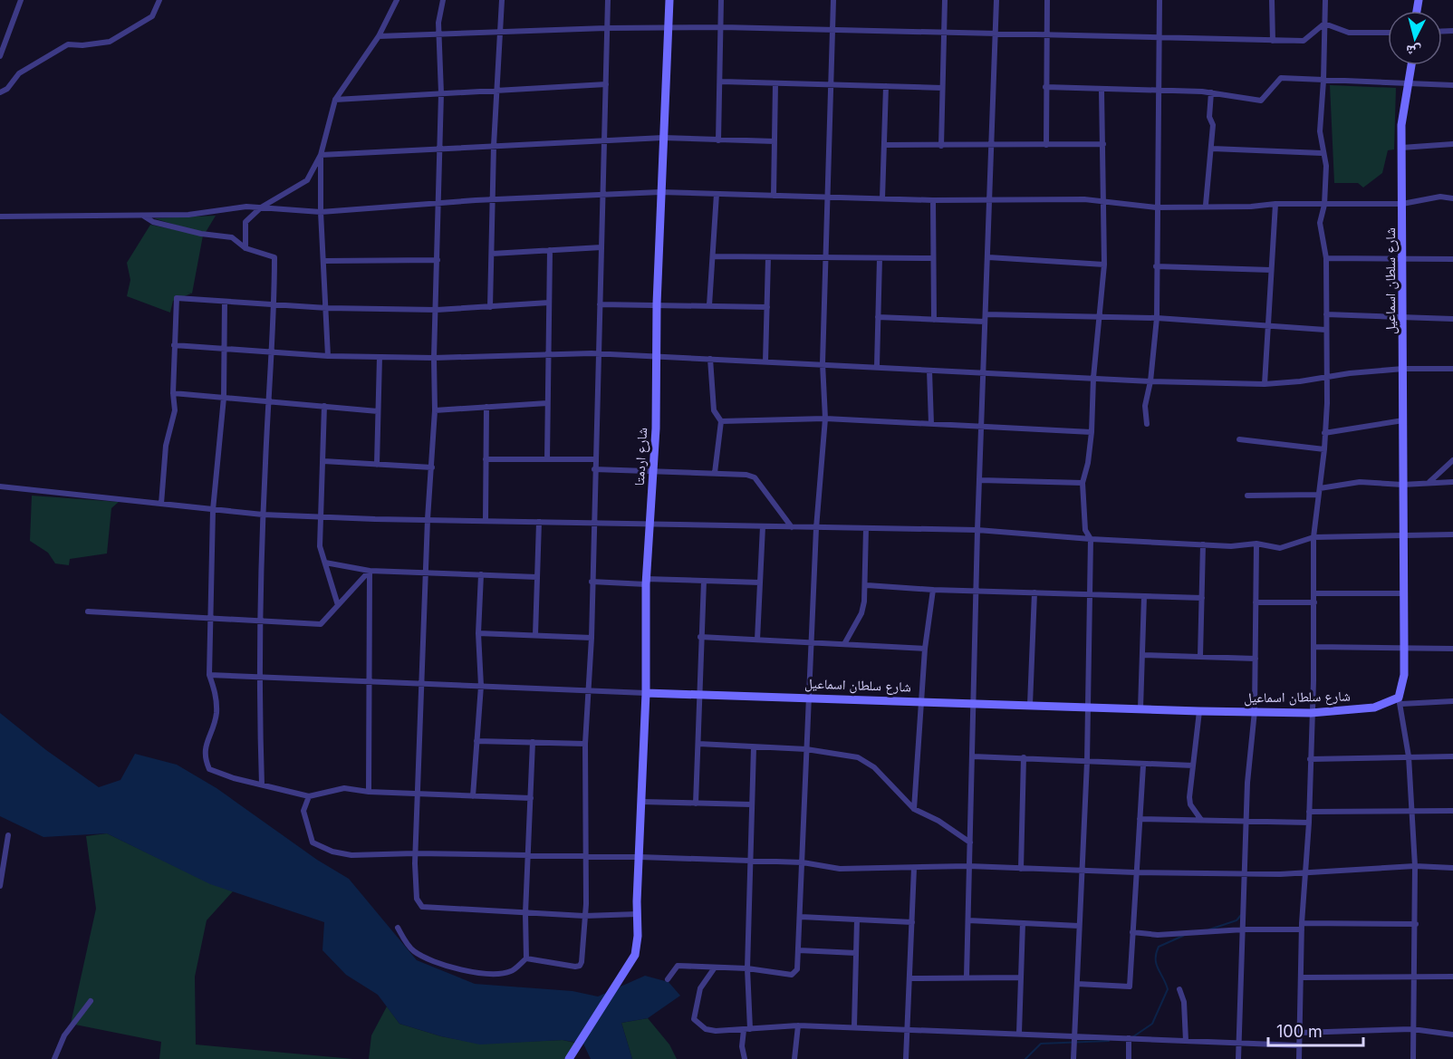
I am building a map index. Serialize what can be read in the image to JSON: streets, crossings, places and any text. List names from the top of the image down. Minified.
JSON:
{"streets":{"street":["شارع سلطان اسماعيل","شارع اردمتا"]},"crossings":[["شارع سلطان اسماعيل","شارع اردمتا"]],"scale_bar":"100 m","north":"bottom"}
